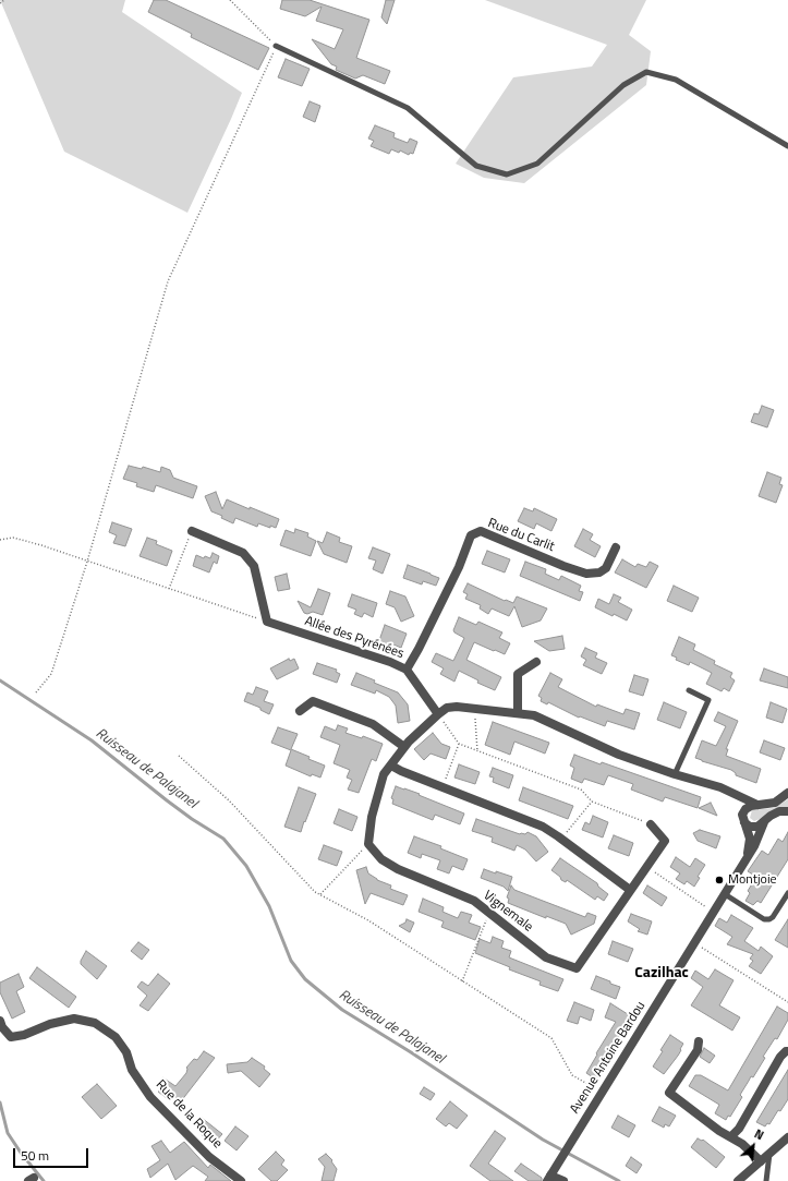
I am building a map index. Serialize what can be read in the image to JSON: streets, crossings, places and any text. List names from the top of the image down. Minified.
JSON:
{"streets":{"street":["Rue du Carlit","Allée des Pyrénées","Vignemale","Avenue Antoine Bardou","Rue de la Roque"]},"crossings":[["Rue du Carlit","Allée des Pyrénées"]],"districts":["Cazilhac"],"water":["Ruisseau de Palajanel"],"places":["Montjoie"],"scale_bar":"50 m","north":"top right"}
